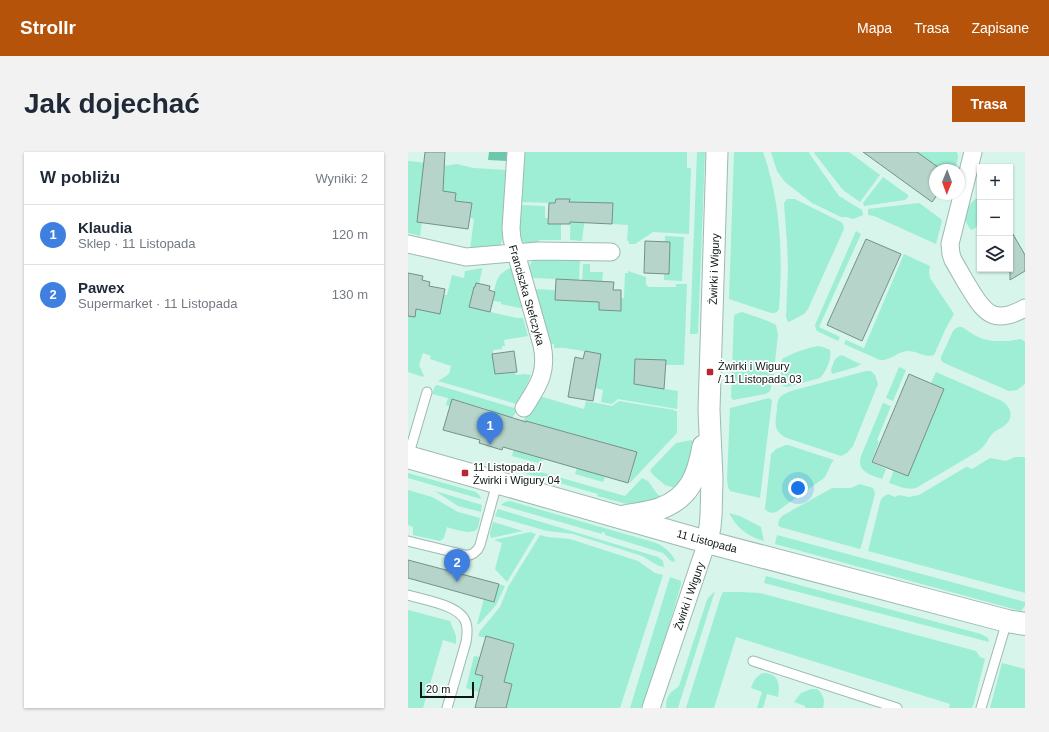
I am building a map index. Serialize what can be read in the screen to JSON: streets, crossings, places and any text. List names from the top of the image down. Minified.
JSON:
{"streets":{"main road":["11 Listopada"],"street":["Żwirki i Wigury","Franciszka Stefczyka"]},"crossings":[["Żwirki i Wigury","11 Listopada"]],"places":{"transit":["Żwirki i Wigury / 11 Listopada 03","11 Listopada / Żwirki i Wigury 04"]},"scale_bar":"20 m","north":"bottom","page":{"header":"Strollr","nav":["Mapa","Trasa","Zapisane"],"buttons":"Trasa","title":"Jak dojechać","heading":["W pobliżu","Wyniki: 2"],"map_buttons":["+","−"],"list":[{"mark":"1","name":"Klaudia","note":"Sklep · 11 Listopada","value":"120 m"},{"mark":"2","name":"Pawex","note":"Supermarket · 11 Listopada","value":"130 m"}],"pins":["1","2"],"scale":"20 m"}}
